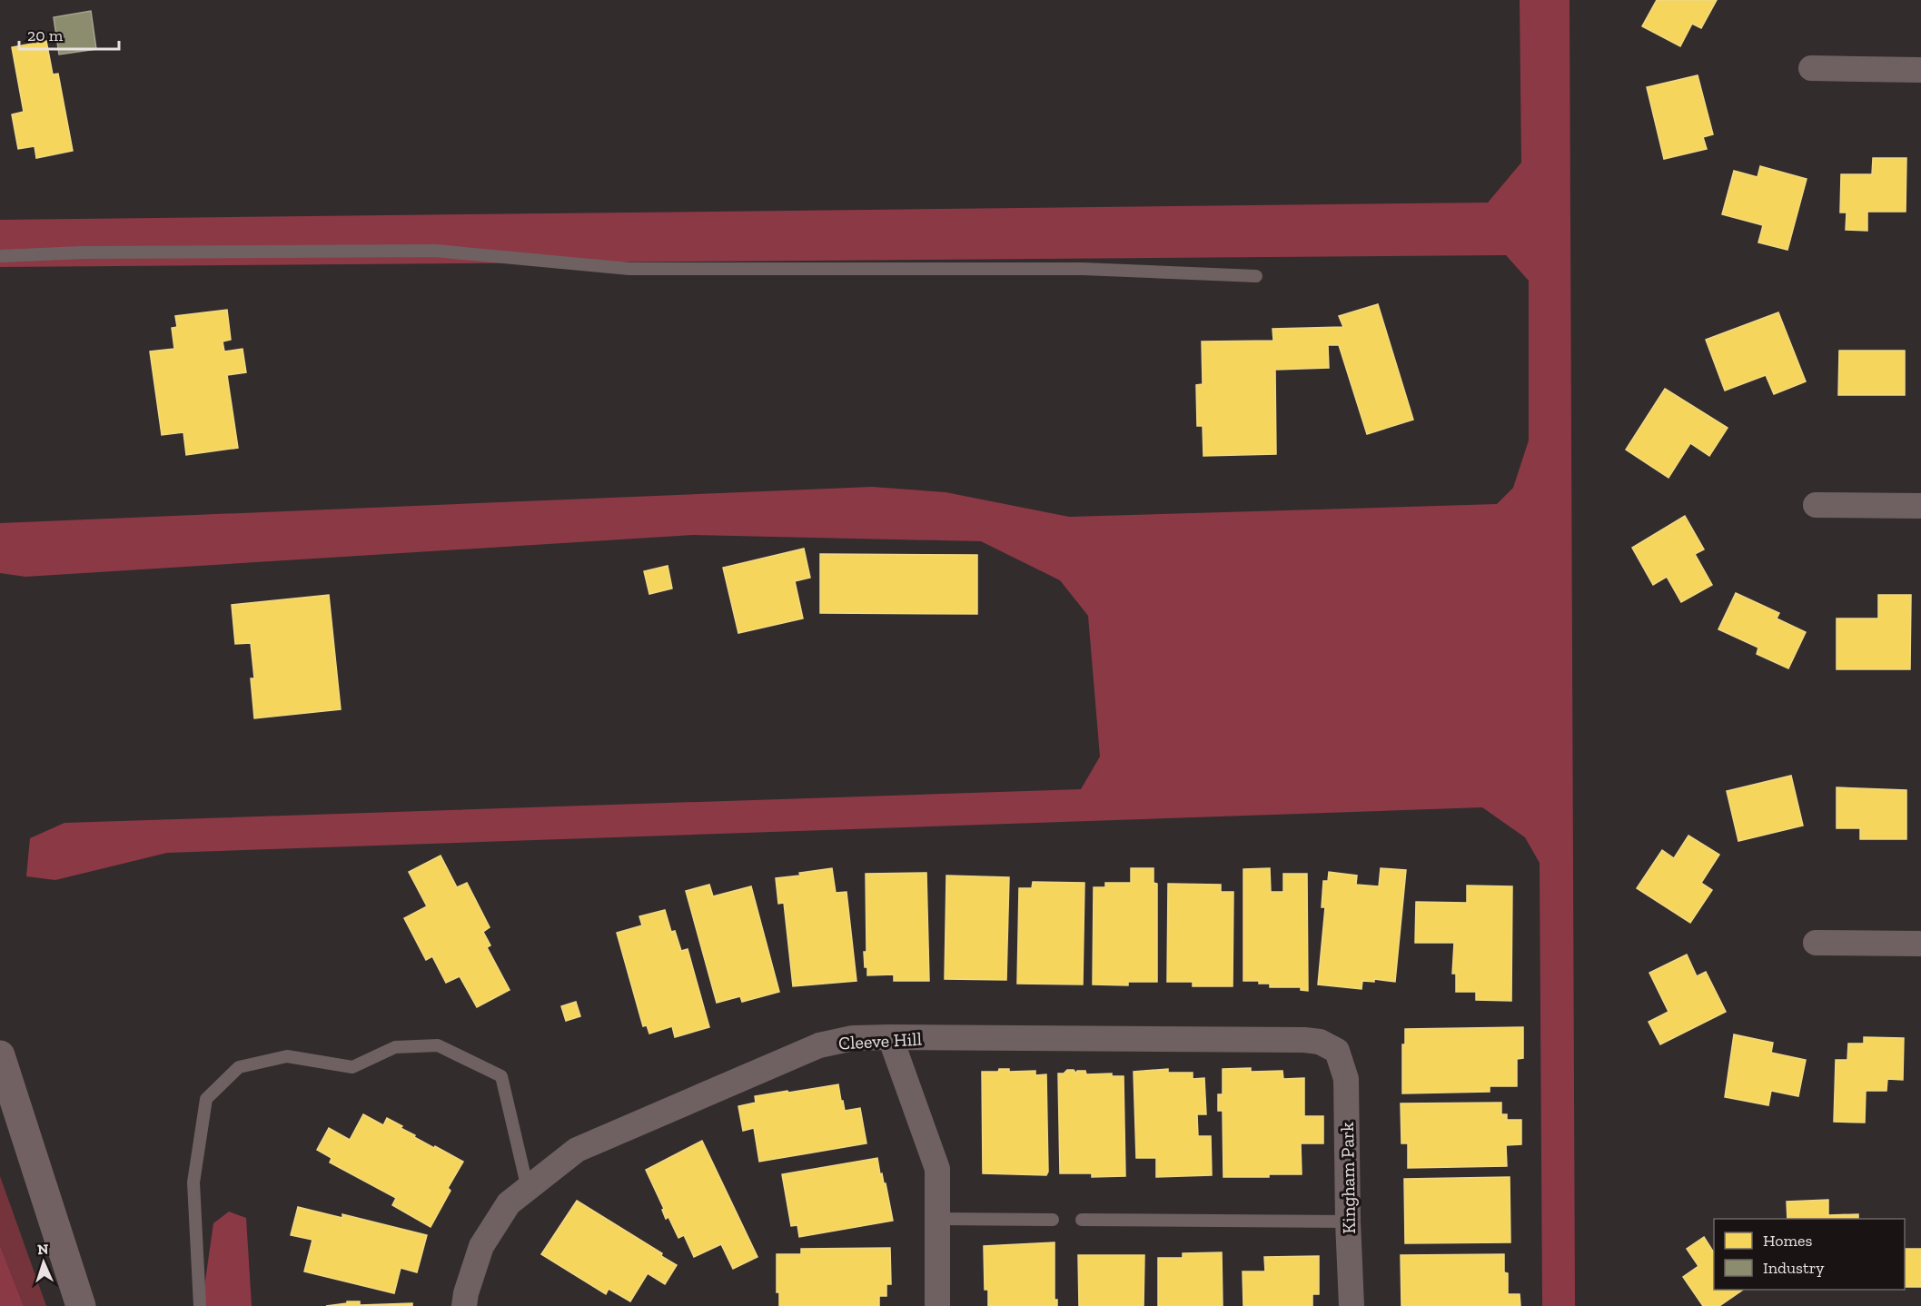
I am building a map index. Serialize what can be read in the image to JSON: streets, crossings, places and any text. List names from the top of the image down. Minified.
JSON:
{"streets":{"street":["Cleeve Hill","Kingham Park"]},"crossings":[["Cleeve Hill","Kingham Park"]],"legend":["Homes","Industry"],"scale_bar":"20 m","north":"top"}
